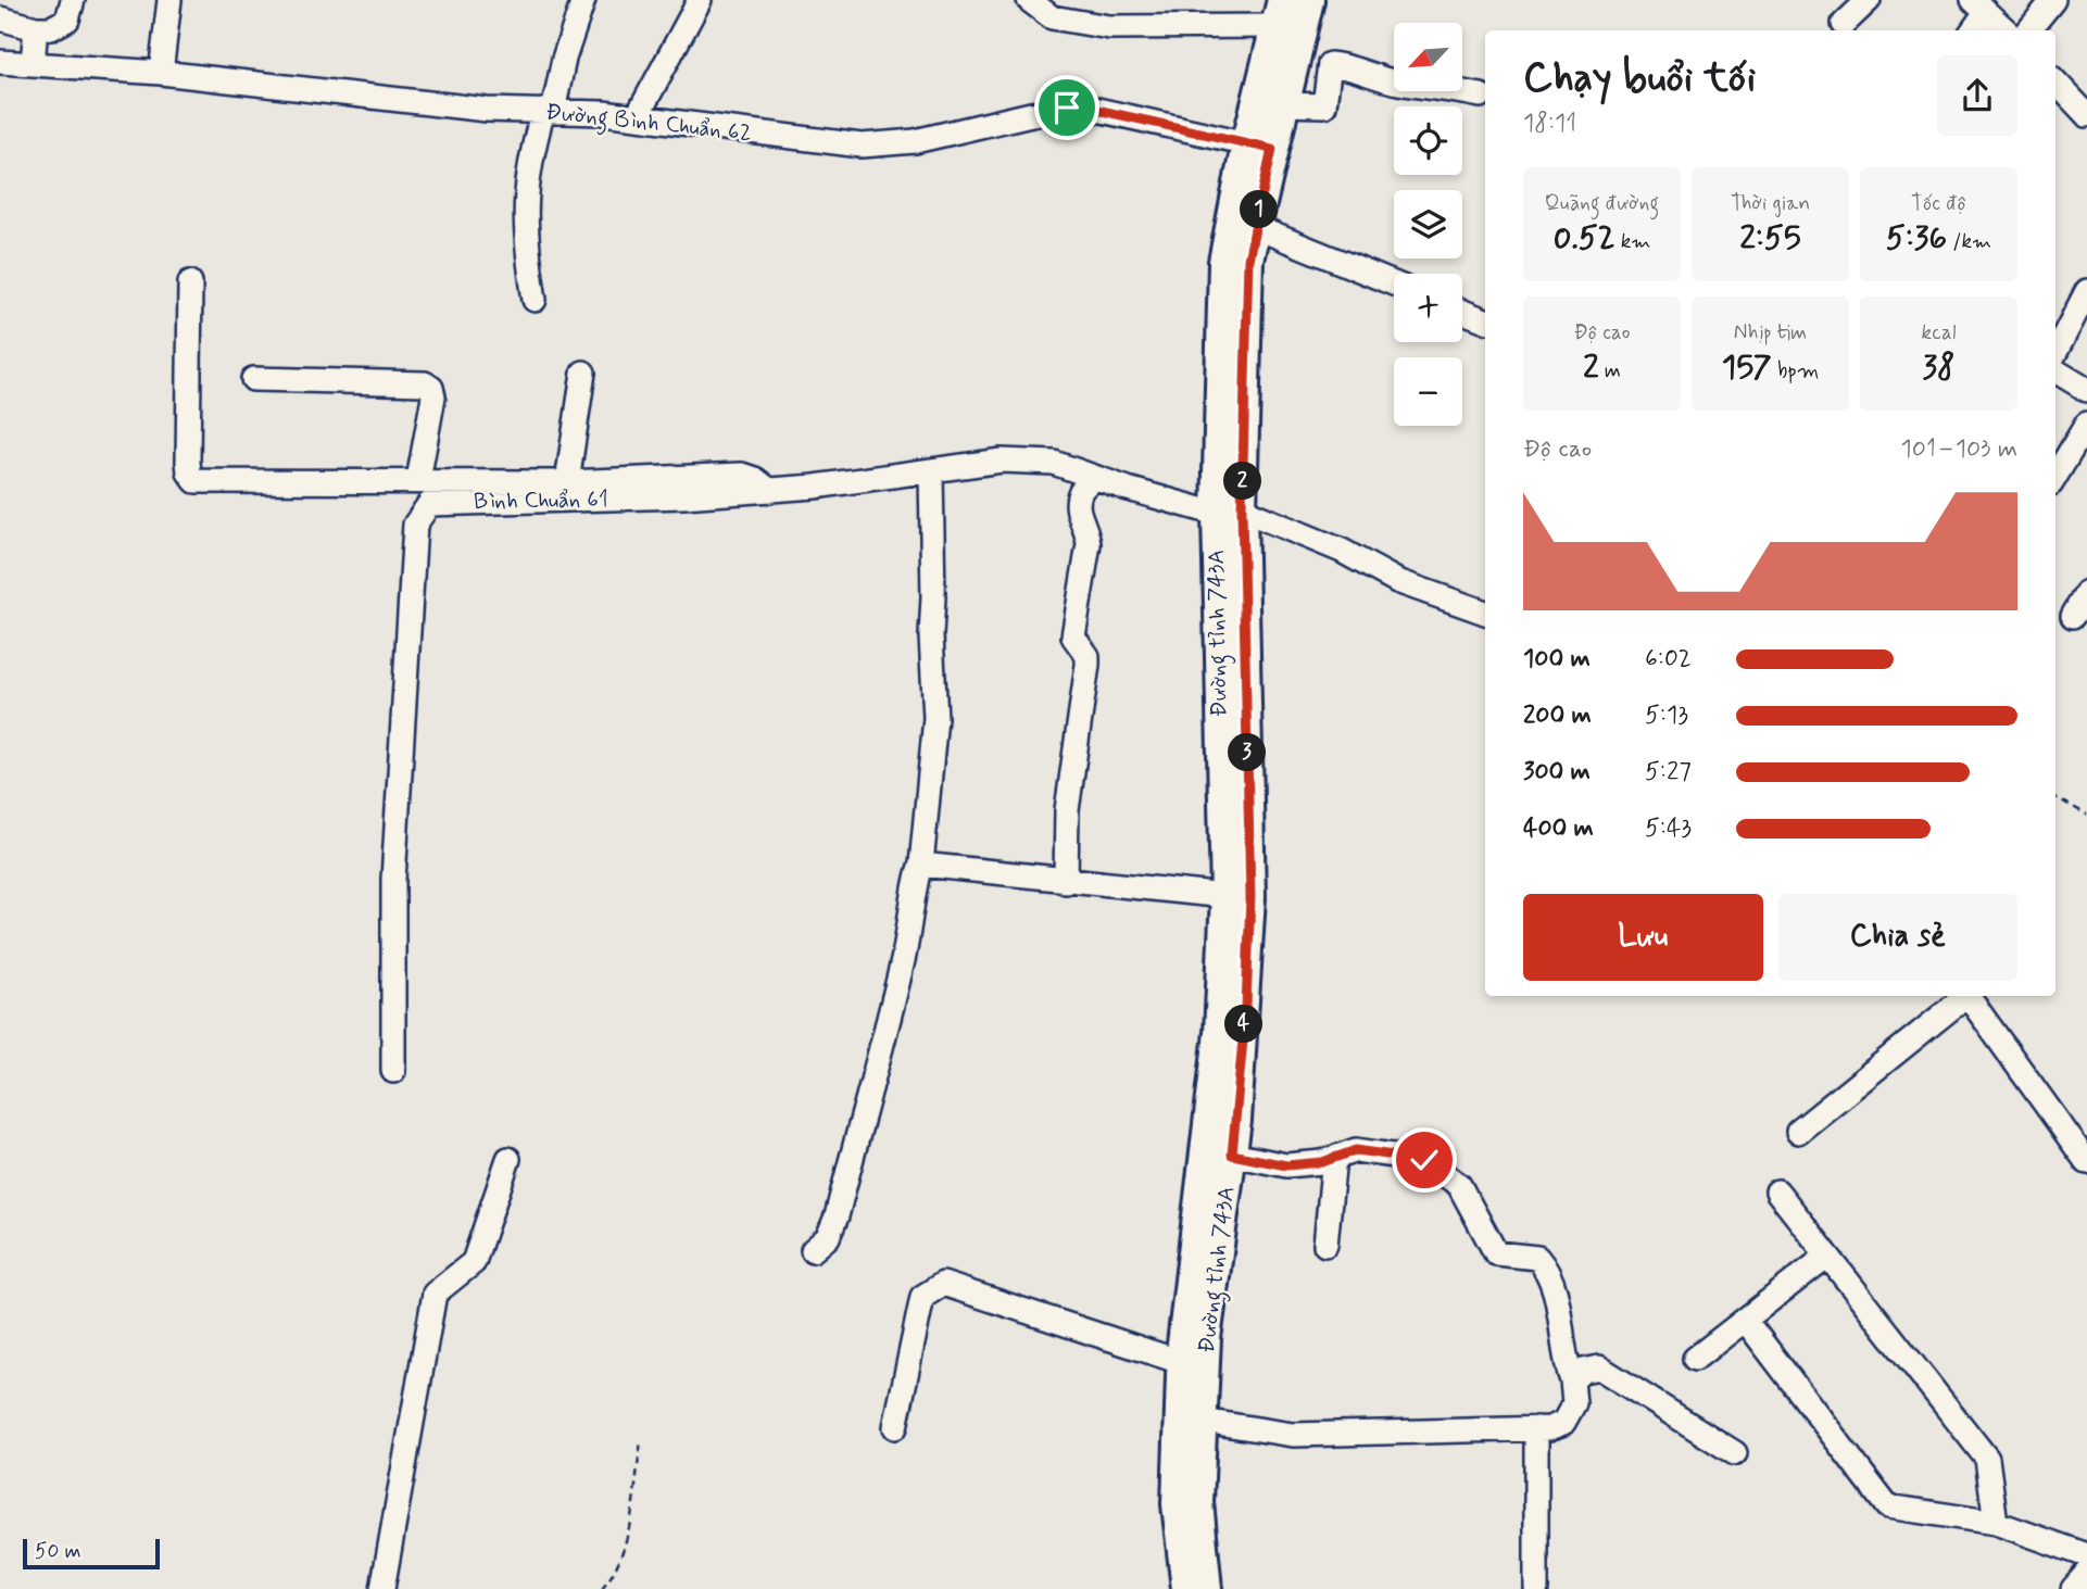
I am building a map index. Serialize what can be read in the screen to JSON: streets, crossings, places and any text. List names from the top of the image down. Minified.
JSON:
{"streets":{"main road":["Đường tỉnh 743A"],"street":["Đường Bình Chuẩn 62","Bình Chuẩn 61"]},"crossings":[["Đường Bình Chuẩn 62","Đường tỉnh 743A"],["Bình Chuẩn 61","Đường tỉnh 743A"]],"scale_bar":"50 m","north":"bottom left","page":{"map_buttons":["+","−"],"heading":["Chạy buổi tối","18:11"],"stats":[["Quãng đường","0.52 km"],["Thời gian","2:55"],["Tốc độ","5:36 /km"],["Độ cao","2 m"],["Nhịp tim","157 bpm"],["kcal","38"]],"pins":["1","2","3","4"],"chart":["Độ cao","101–103 m"],"list":[{"name":"100 m","note":"6:02"},{"name":"200 m","note":"5:13"},{"name":"300 m","note":"5:27"},{"name":"400 m","note":"5:43"}],"buttons":["Lưu","Chia sẻ"],"scale":"50 m"}}
